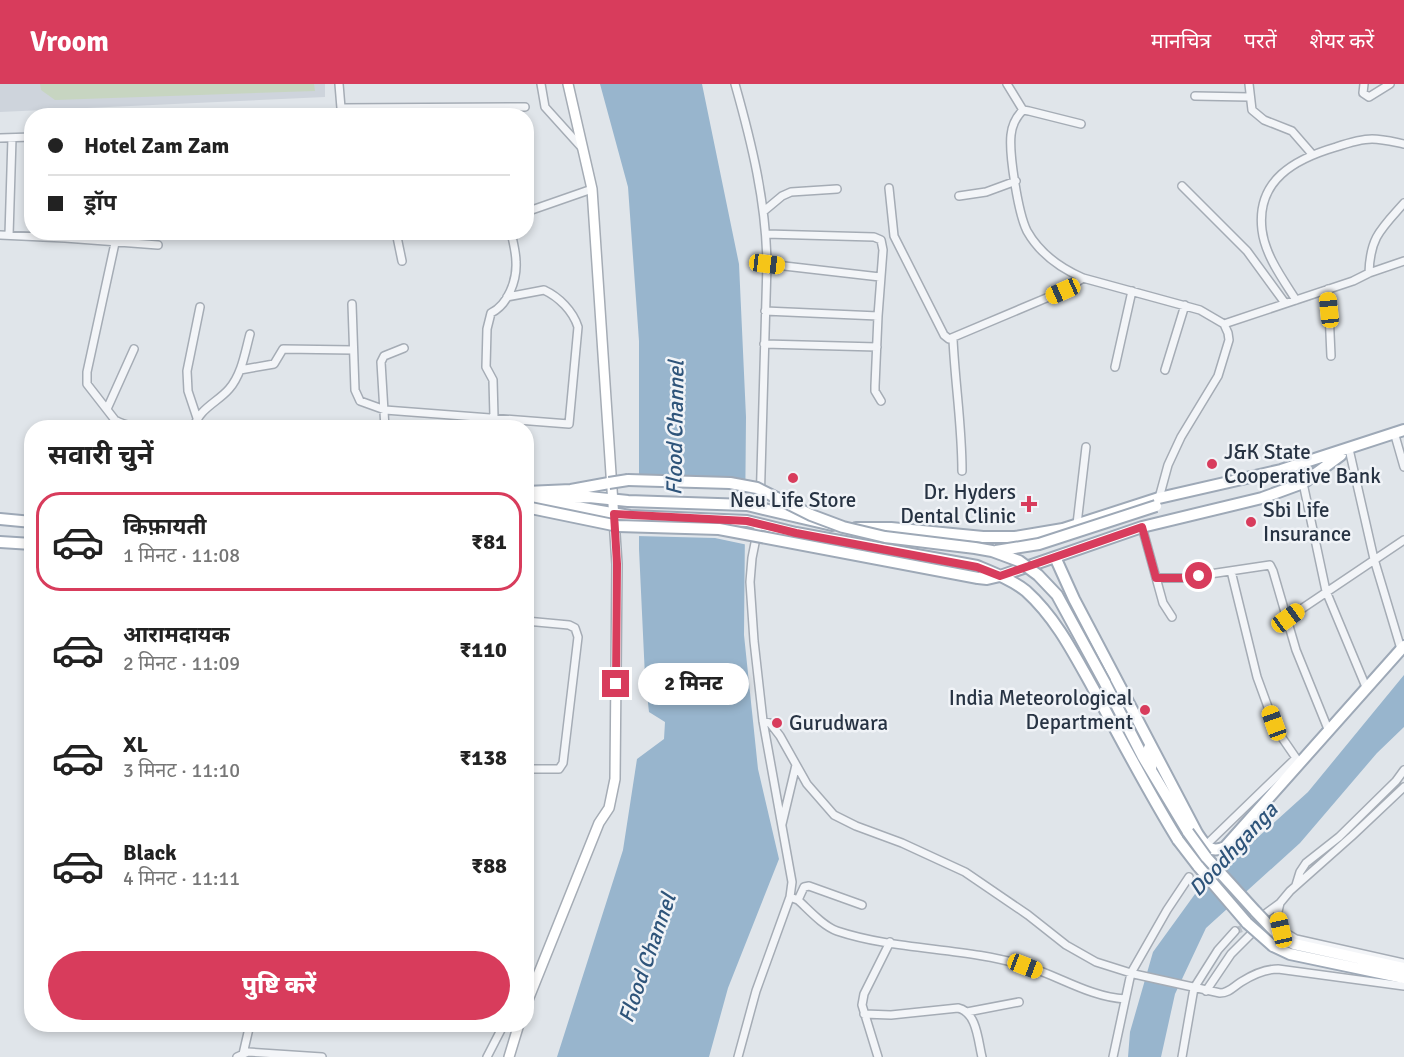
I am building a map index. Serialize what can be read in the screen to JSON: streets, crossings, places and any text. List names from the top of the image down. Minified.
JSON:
{"water":["Flood Channel","Doodhganga"],"places":{"other":["J&K State Cooperative Bank","Neu Life Store","Sbi Life Insurance","India Meteorological Department","Gurudwara"],"health":["Dr. Hyders Dental Clinic"]},"page":{"header":"Vroom","nav":["मानचित्र","परतें","शेयर करें"],"banner":["Hotel Zam Zam","ड्रॉप"],"heading":"सवारी चुनें","list":[{"name":"किफ़ायती","note":"1 मिनट · 11:08","value":"₹81"},{"name":"आरामदायक","note":"2 मिनट · 11:09","value":"₹110"},{"name":"XL","note":"3 मिनट · 11:10","value":"₹138"},{"name":"Black","note":"4 मिनट · 11:11","value":"₹88"}],"bubble":"2 मिनट","buttons":"पुष्टि करें"}}
